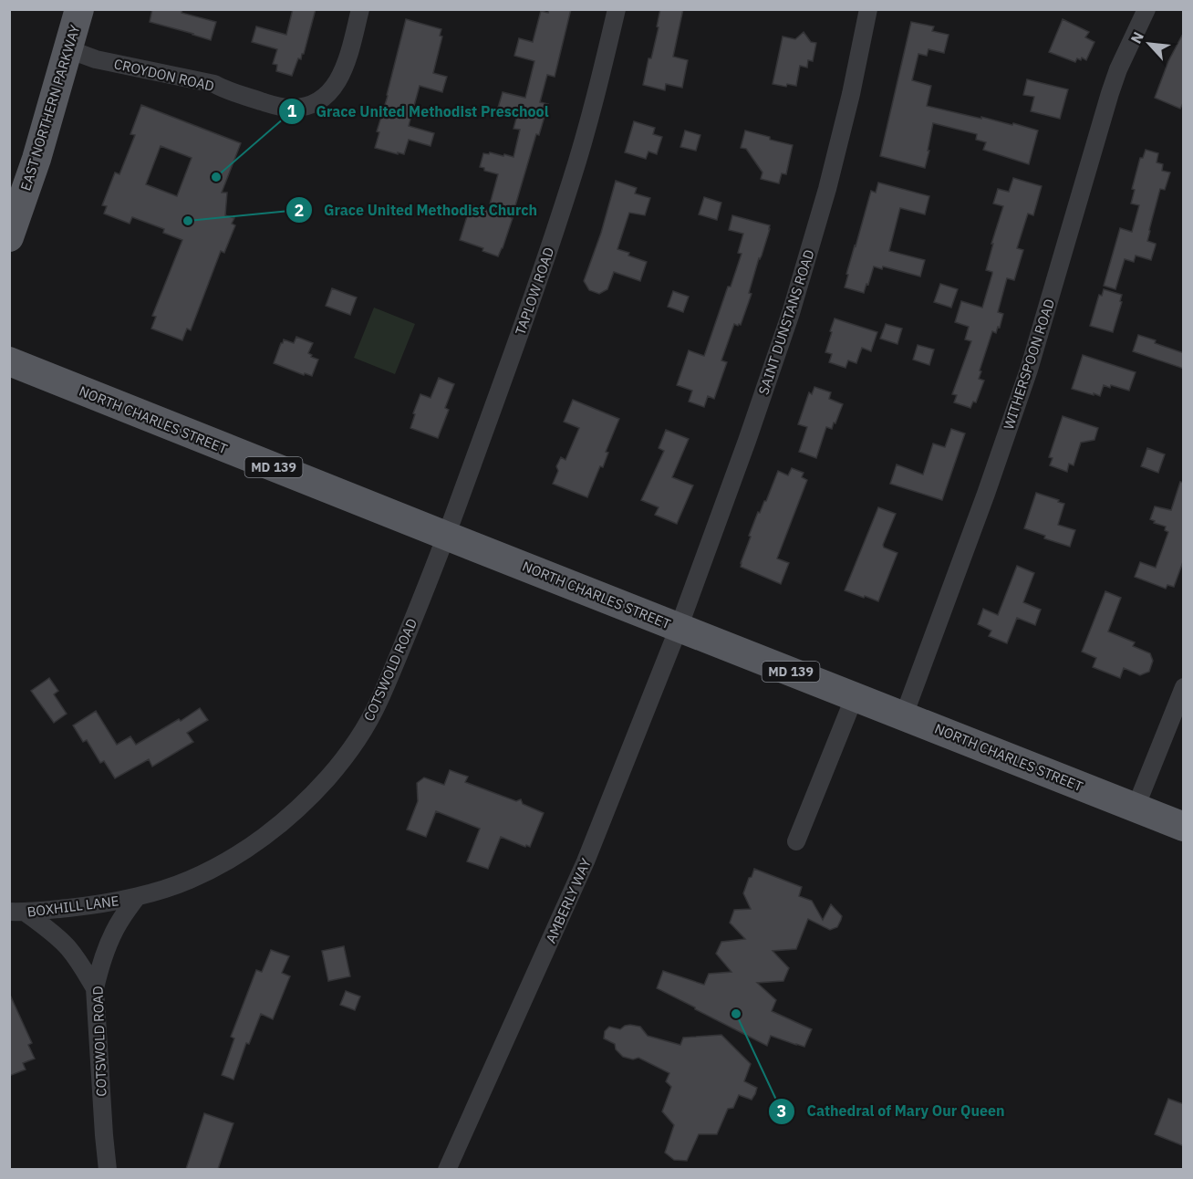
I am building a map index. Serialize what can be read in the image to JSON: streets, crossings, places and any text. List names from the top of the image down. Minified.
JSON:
{"streets":{"main road":["EAST NORTHERN PARKWAY","NORTH CHARLES STREET","MD 139"],"street":["CROYDON ROAD","TAPLOW ROAD","SAINT DUNSTANS ROAD","WITHERSPOON ROAD","COTSWOLD ROAD","AMBERLY WAY","BOXHILL LANE"]},"crossings":[["CROYDON ROAD","EAST NORTHERN PARKWAY"],["TAPLOW ROAD","NORTH CHARLES STREET"],["TAPLOW ROAD","COTSWOLD ROAD"],["SAINT DUNSTANS ROAD","NORTH CHARLES STREET"],["SAINT DUNSTANS ROAD","AMBERLY WAY"],["WITHERSPOON ROAD","NORTH CHARLES STREET"],["NORTH CHARLES STREET","COTSWOLD ROAD"],["NORTH CHARLES STREET","AMBERLY WAY"],["COTSWOLD ROAD","BOXHILL LANE"]],"places":["Grace United Methodist Preschool","Grace United Methodist Church","Cathedral of Mary Our Queen"],"north":"top left"}
